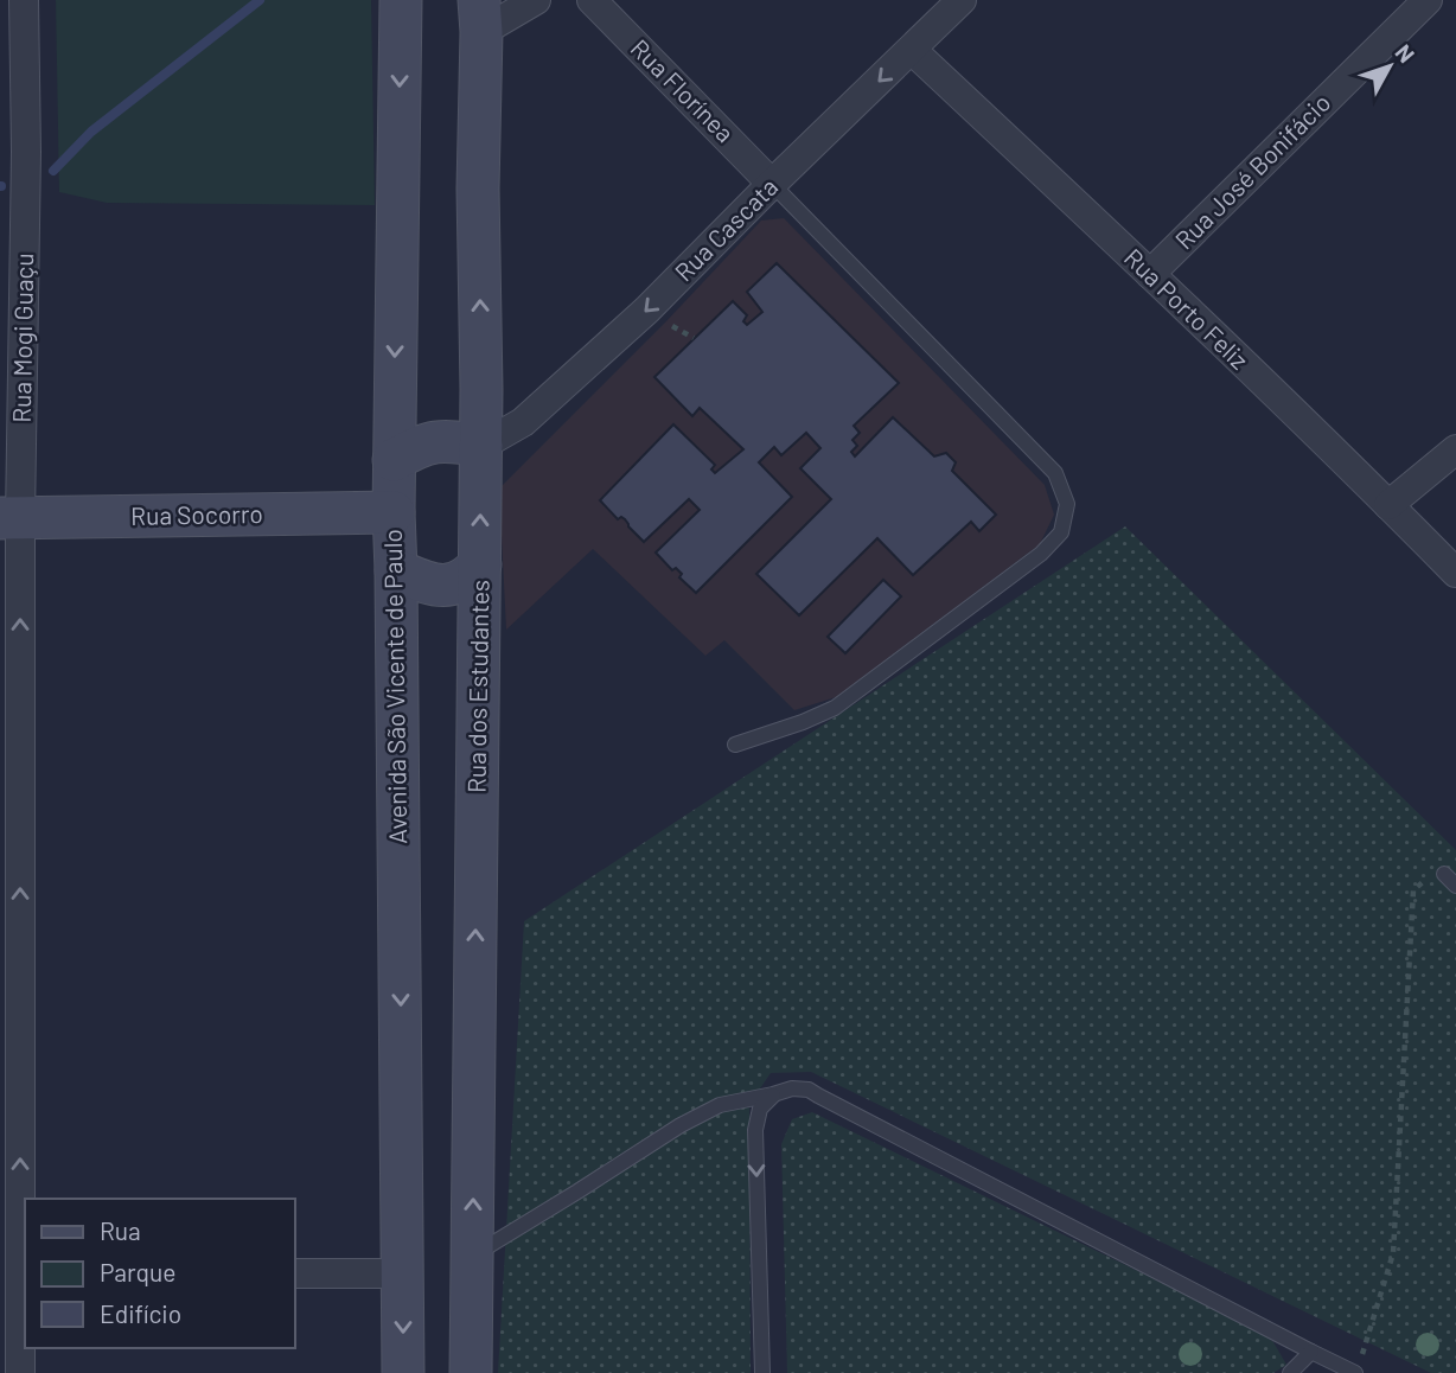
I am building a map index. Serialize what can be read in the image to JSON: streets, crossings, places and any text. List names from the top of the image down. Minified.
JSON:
{"streets":{"main road":["Rua Socorro","Avenida São Vicente de Paulo","Rua dos Estudantes"],"street":["Rua Florínea","Rua José Bonifácio","Rua Cascata","Rua Porto Feliz","Rua Mogi Guaçu"]},"crossings":[["Rua Florínea","Rua Cascata"],["Rua José Bonifácio","Rua Porto Feliz"],["Rua Cascata","Rua Porto Feliz"],["Rua Cascata","Rua dos Estudantes"],["Rua Mogi Guaçu","Rua Socorro"],["Rua Socorro","Avenida São Vicente de Paulo"]],"one_way":["Rua Cascata","Rua Mogi Guaçu","Avenida São Vicente de Paulo","Rua dos Estudantes"],"legend":["Rua","Parque","Edifício"],"north":"top right"}
